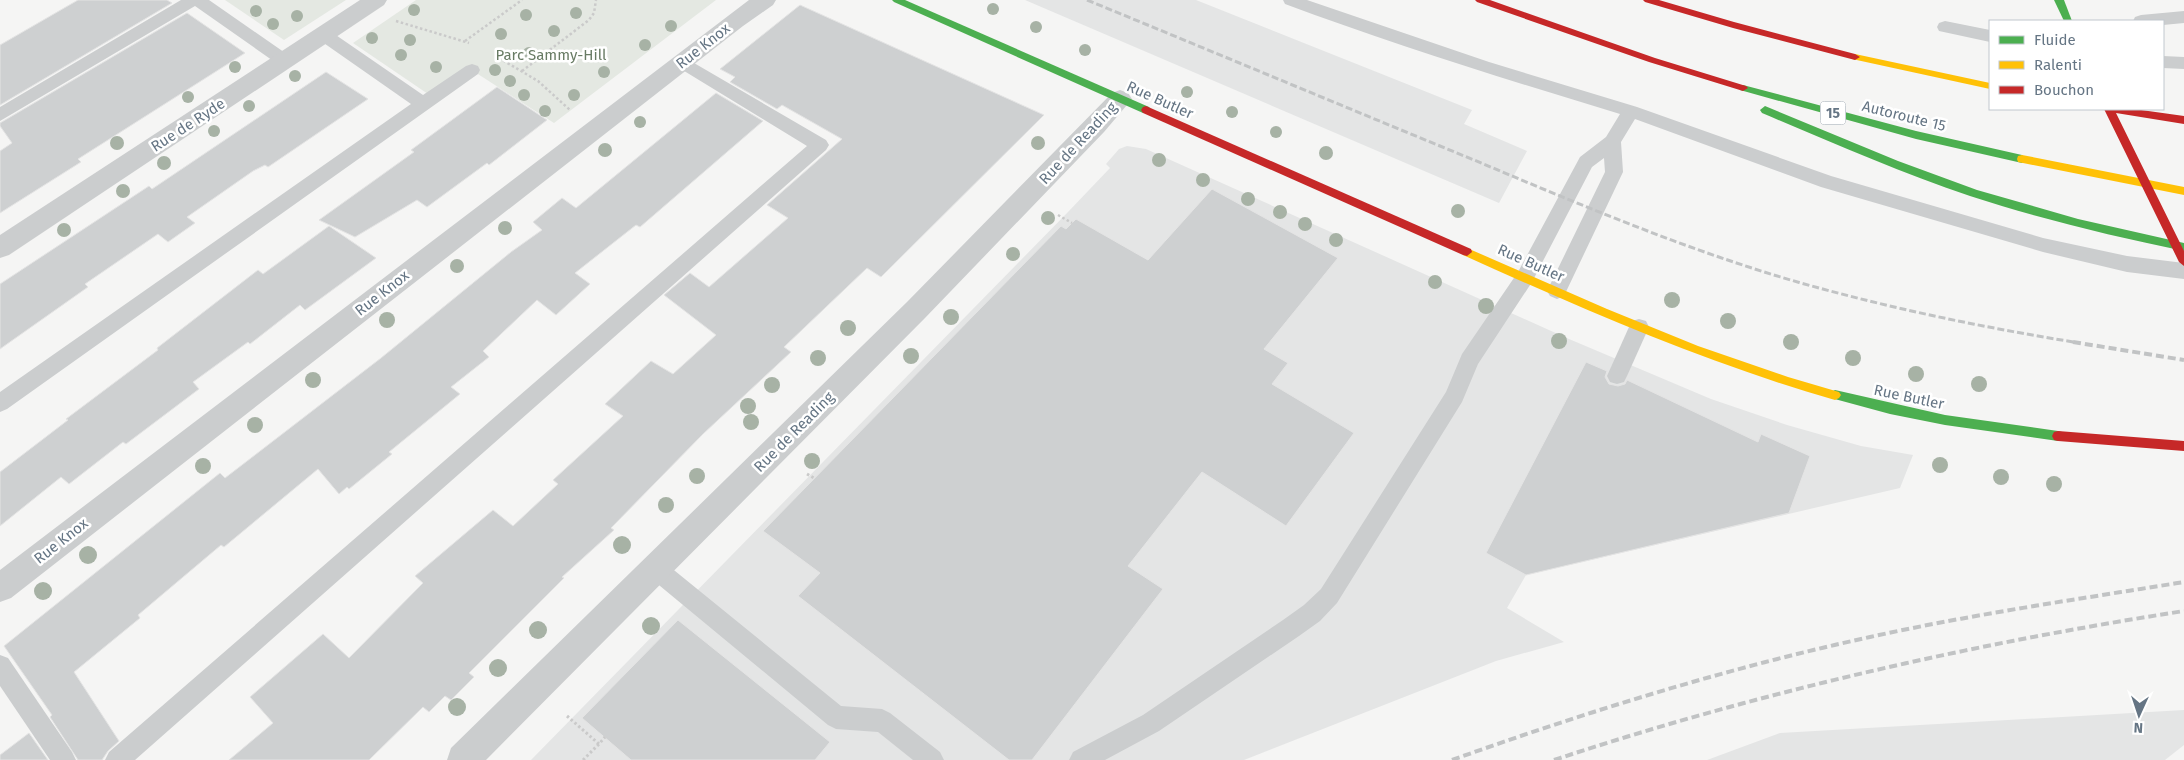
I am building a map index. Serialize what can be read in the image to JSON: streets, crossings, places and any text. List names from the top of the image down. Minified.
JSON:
{"streets":{"main road":["Rue Butler","15","Autoroute 15"],"street":["Rue Knox","Rue de Ryde","Rue de Reading"]},"crossings":[["Rue Butler","Rue de Reading"]],"parks":["Parc Sammy-Hill"],"legend":["Fluide","Ralenti","Bouchon"],"north":"bottom"}
